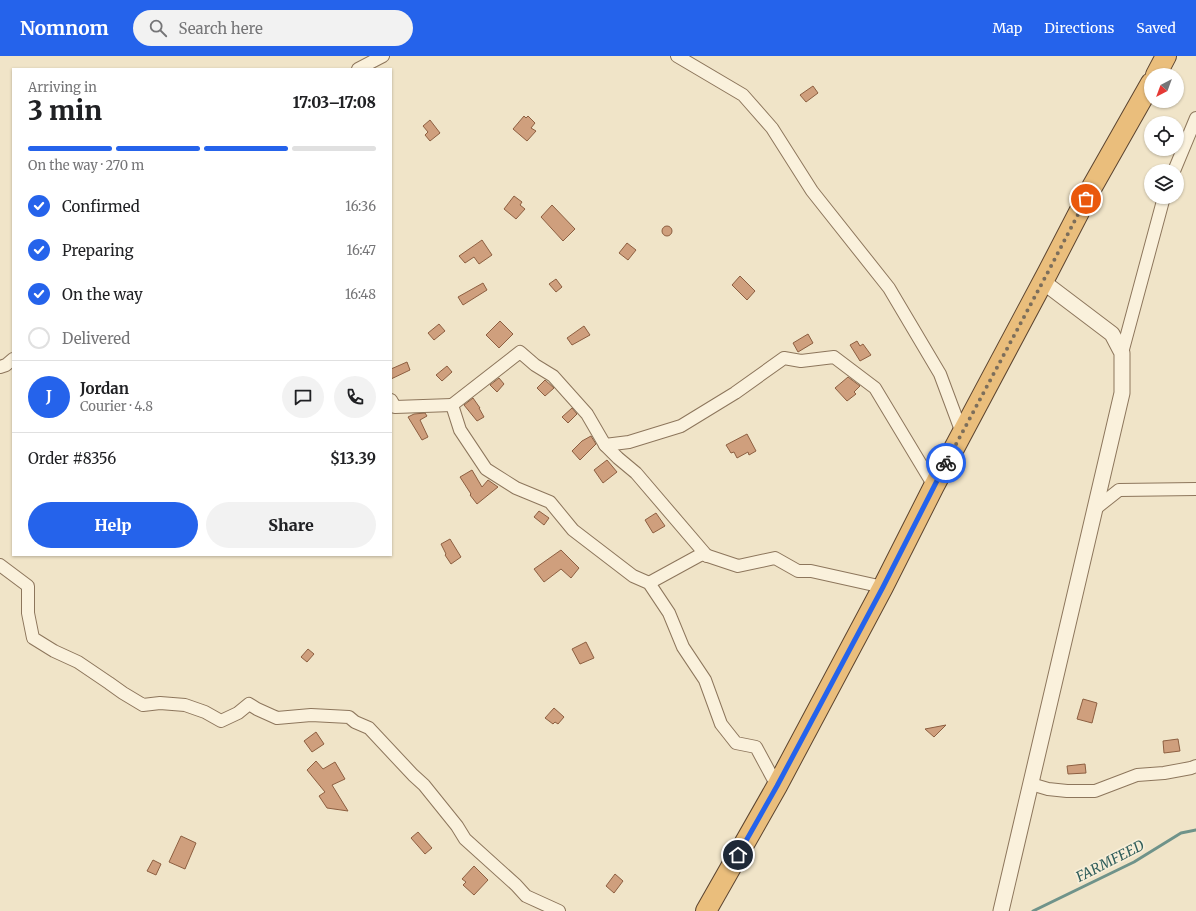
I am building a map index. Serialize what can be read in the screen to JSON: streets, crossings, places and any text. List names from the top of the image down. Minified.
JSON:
{"water":["FARMFEED"],"north":"bottom left","page":{"header":"Nomnom","search":"Search here","nav":["Map","Directions","Saved"],"heading":["3 min","Arriving in","17:03–17:08"],"panel":["Jordan","Courier · 4.8","Order #8356","$13.39"],"bar":"On the way · 270 m","list":[["Confirmed","16:36"],["Preparing","16:47"],["On the way","16:48"],"Delivered"],"round":"J","buttons":["Help","Share"]}}
